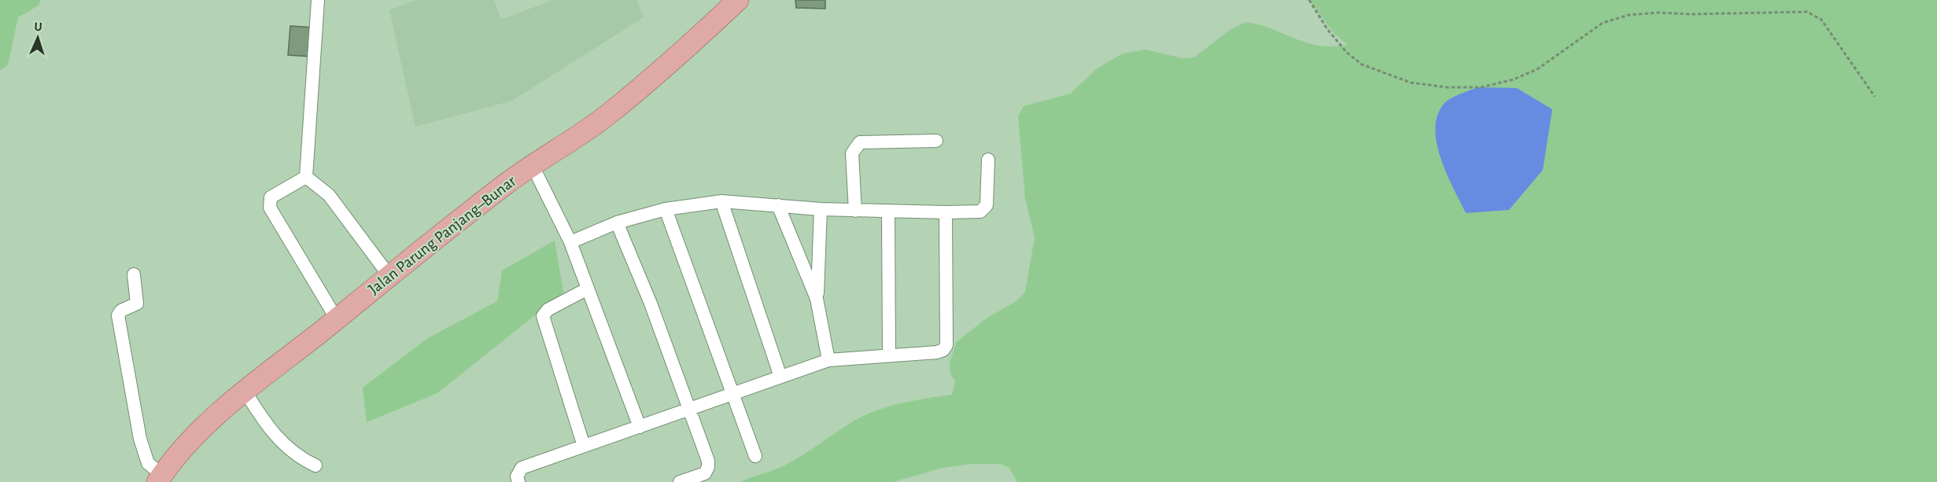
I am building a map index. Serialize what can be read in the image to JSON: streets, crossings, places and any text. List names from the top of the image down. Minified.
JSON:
{"streets":{"main road":["Jalan Parung Panjang–Bunar"]},"north":"top"}
